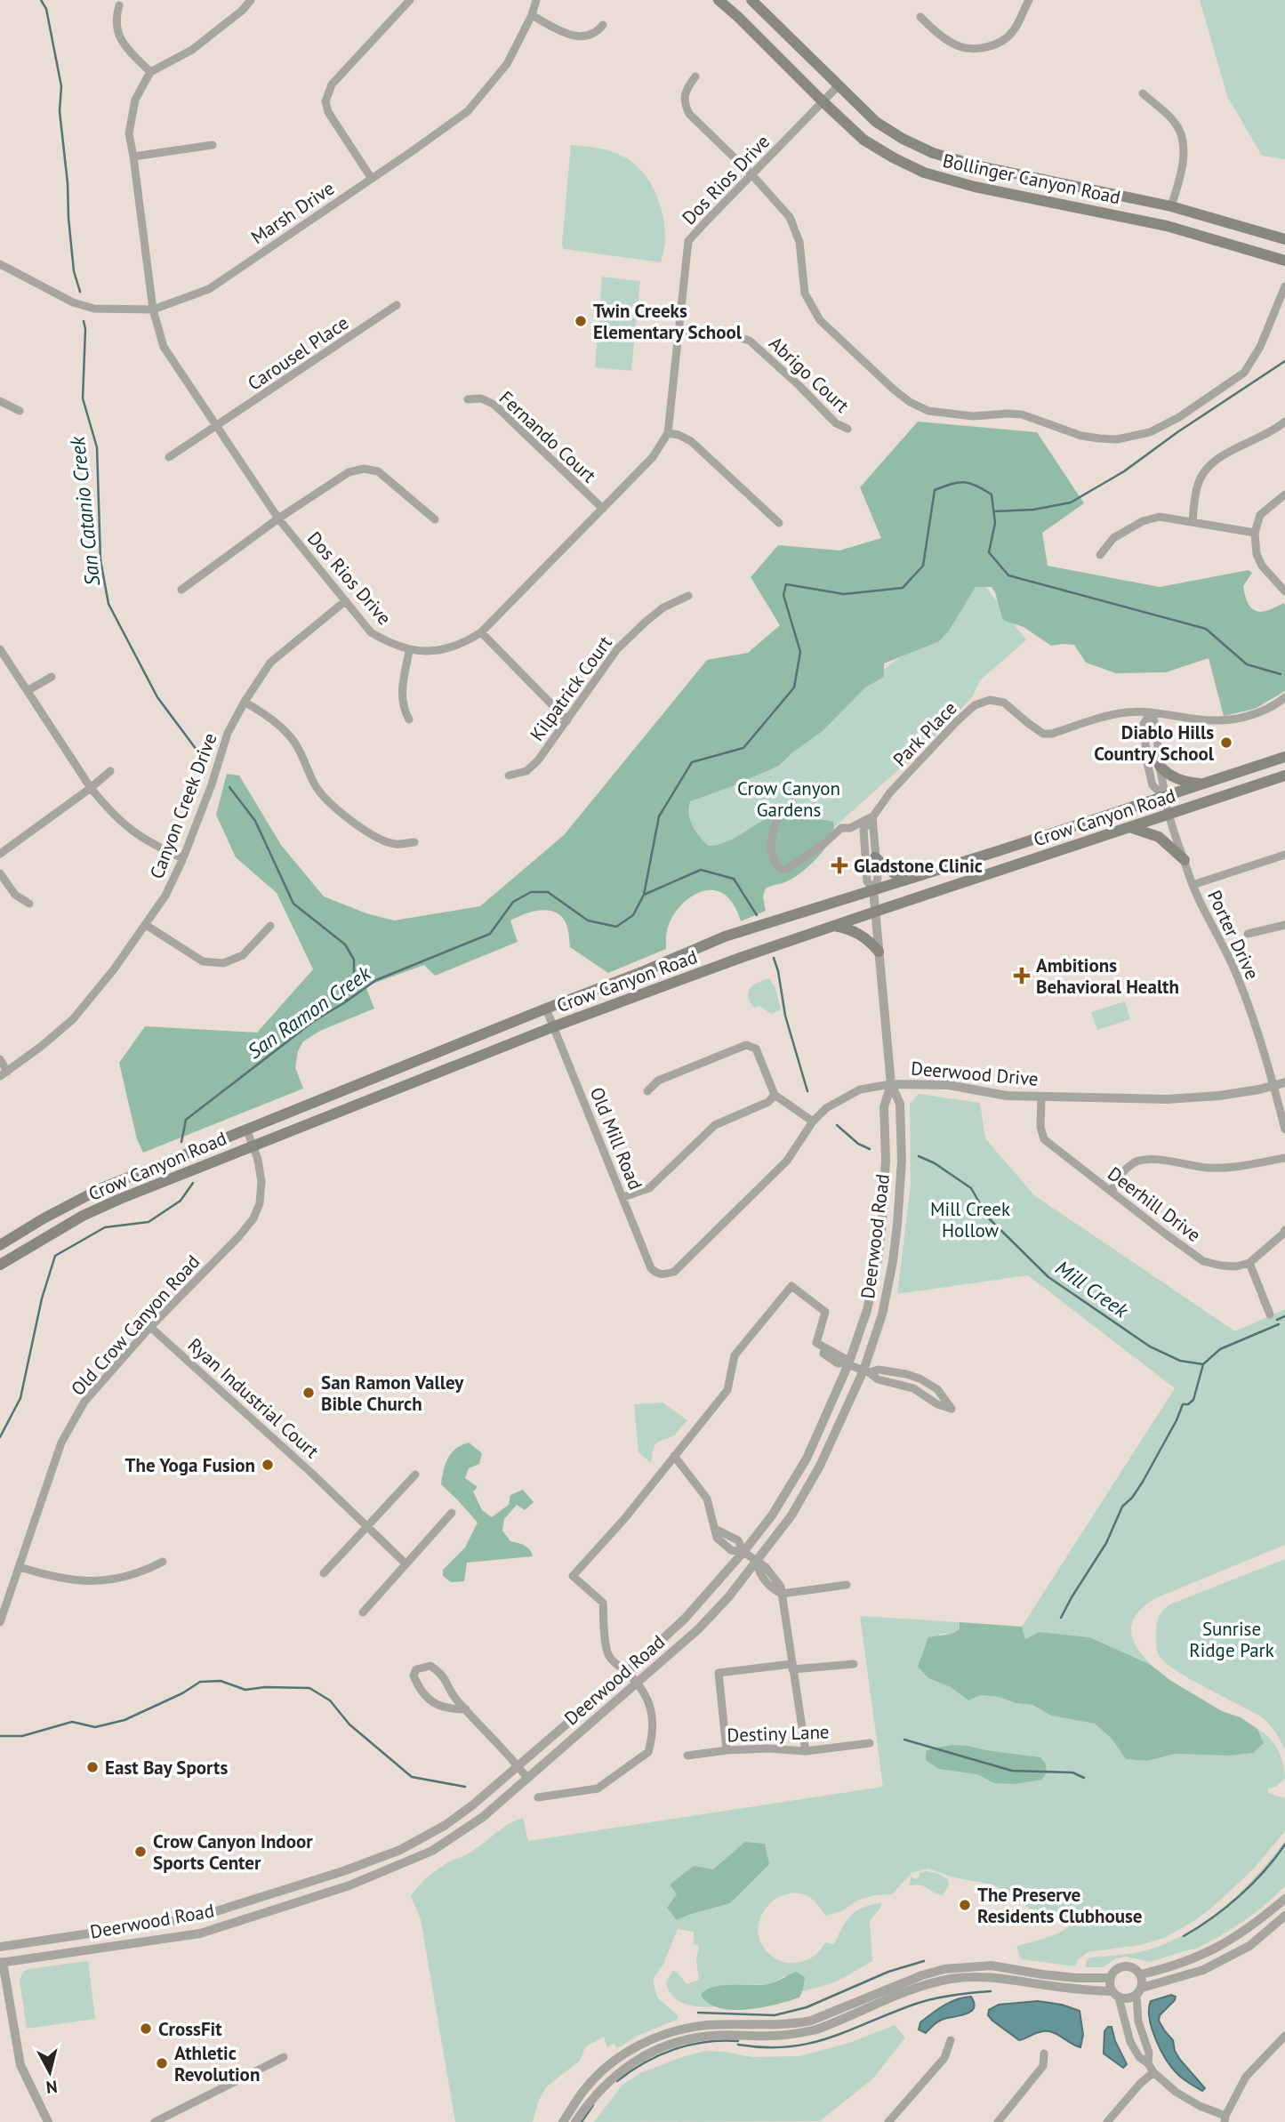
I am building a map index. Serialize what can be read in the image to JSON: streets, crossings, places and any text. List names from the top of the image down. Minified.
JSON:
{"streets":{"main road":["Bollinger Canyon Road","Crow Canyon Road"],"street":["Dos Rios Drive","Marsh Drive","Carousel Place","Abrigo Court","Fernando Court","Kilpatrick Court","Park Place","Canyon Creek Drive","Porter Drive","Deerwood Drive","Old Mill Road","Deerhill Drive","Deerwood Road","Old Crow Canyon Road","Ryan Industrial Court","Destiny Lane"]},"crossings":[["Bollinger Canyon Road","Dos Rios Drive"],["Dos Rios Drive","Marsh Drive"],["Dos Rios Drive","Carousel Place"],["Dos Rios Drive","Abrigo Court"],["Dos Rios Drive","Fernando Court"],["Dos Rios Drive","Canyon Creek Drive"],["Park Place","Crow Canyon Road"],["Park Place","Deerwood Road"],["Crow Canyon Road","Porter Drive"],["Crow Canyon Road","Old Mill Road"],["Crow Canyon Road","Deerwood Road"],["Crow Canyon Road","Old Crow Canyon Road"],["Porter Drive","Deerwood Drive"],["Deerwood Drive","Old Mill Road"],["Deerwood Drive","Deerhill Drive"],["Deerwood Drive","Deerwood Road"],["Old Crow Canyon Road","Ryan Industrial Court"]],"water":["San Catanio Creek","San Ramon Creek","Mill Creek"],"parks":["Crow Canyon Gardens","Mill Creek Hollow","Sunrise Ridge Park"],"places":{"other":["Twin Creeks Elementary School","Diablo Hills Country School","San Ramon Valley Bible Church","The Yoga Fusion","East Bay Sports","Crow Canyon Indoor Sports Center","The Preserve Residents Clubhouse","CrossFit","Athletic Revolution"],"health":["Gladstone Clinic","Ambitions Behavioral Health"]},"north":"bottom"}
